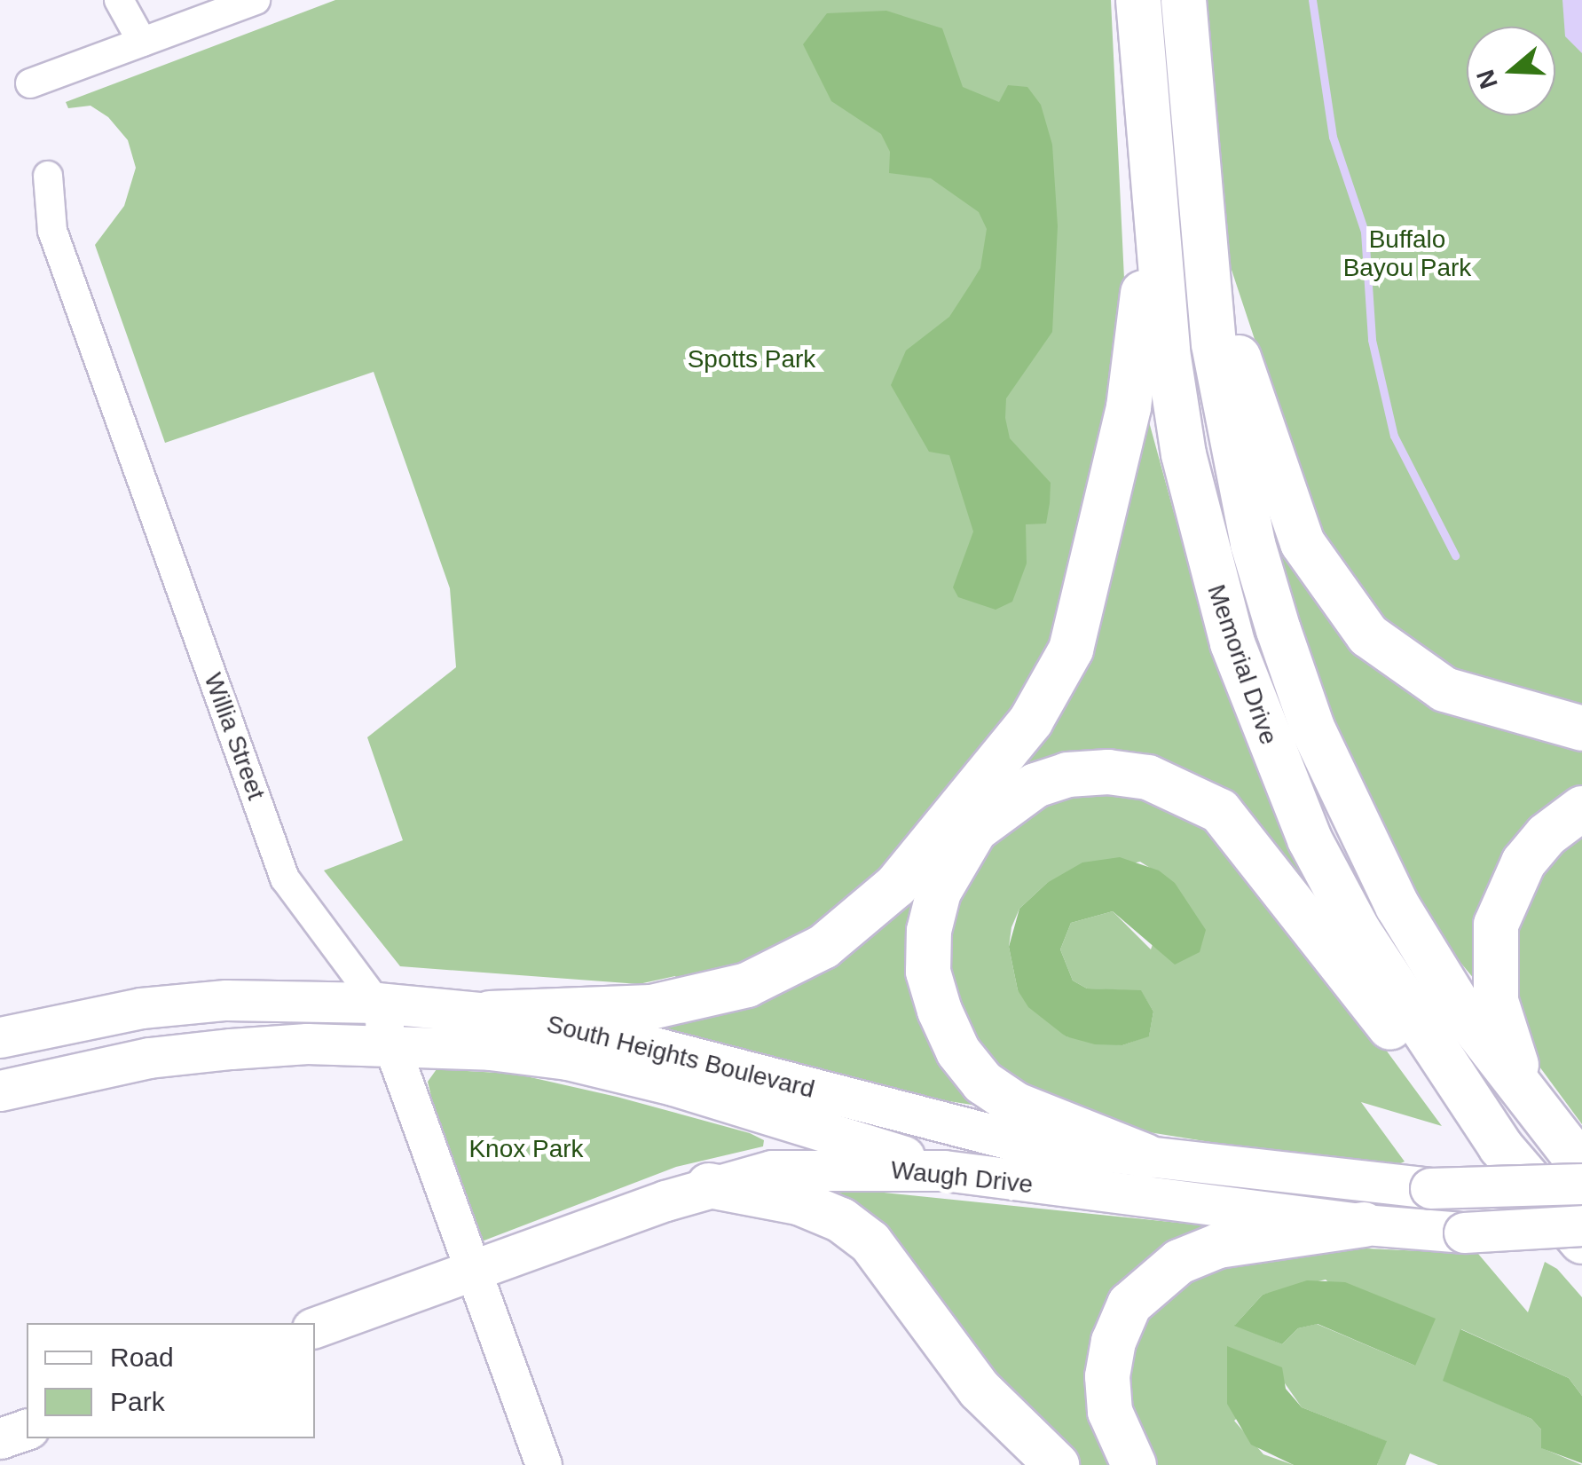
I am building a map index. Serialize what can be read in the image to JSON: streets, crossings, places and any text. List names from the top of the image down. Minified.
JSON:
{"streets":{"main road":["Memorial Drive","South Heights Boulevard","Waugh Drive"],"street":["Willia Street"]},"crossings":[["Willia Street","South Heights Boulevard"],["Willia Street","Waugh Drive"],["South Heights Boulevard","Waugh Drive"]],"parks":["Buffalo Bayou Park","Spotts Park","Knox Park"],"legend":["Road","Park"],"north":"left"}
